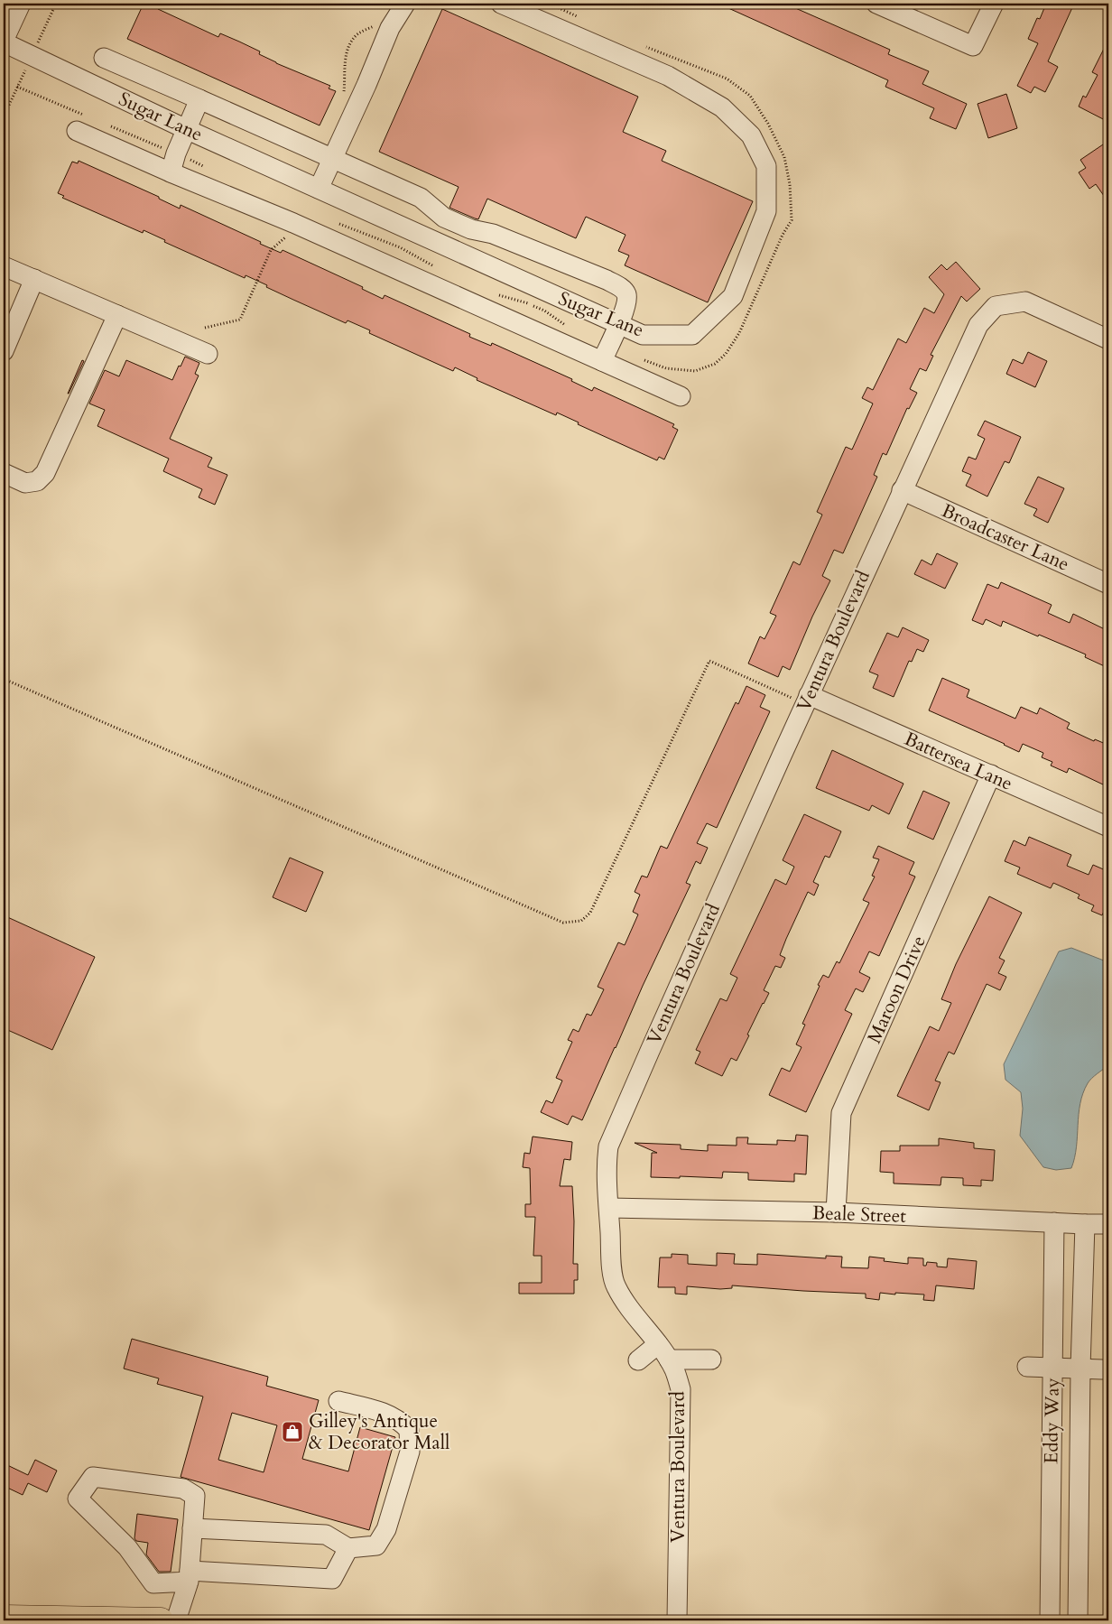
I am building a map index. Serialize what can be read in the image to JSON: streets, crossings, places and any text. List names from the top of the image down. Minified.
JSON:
{"streets":{"street":["Sugar Lane","Broadcaster Lane","Ventura Boulevard","Battersea Lane","Maroon Drive","Beale Street","Eddy Way"]},"crossings":[["Broadcaster Lane","Ventura Boulevard"],["Ventura Boulevard","Battersea Lane"],["Ventura Boulevard","Beale Street"],["Battersea Lane","Maroon Drive"],["Maroon Drive","Beale Street"],["Beale Street","Eddy Way"]],"places":{"shop":["Gilley's Antique & Decorator Mall"]}}
